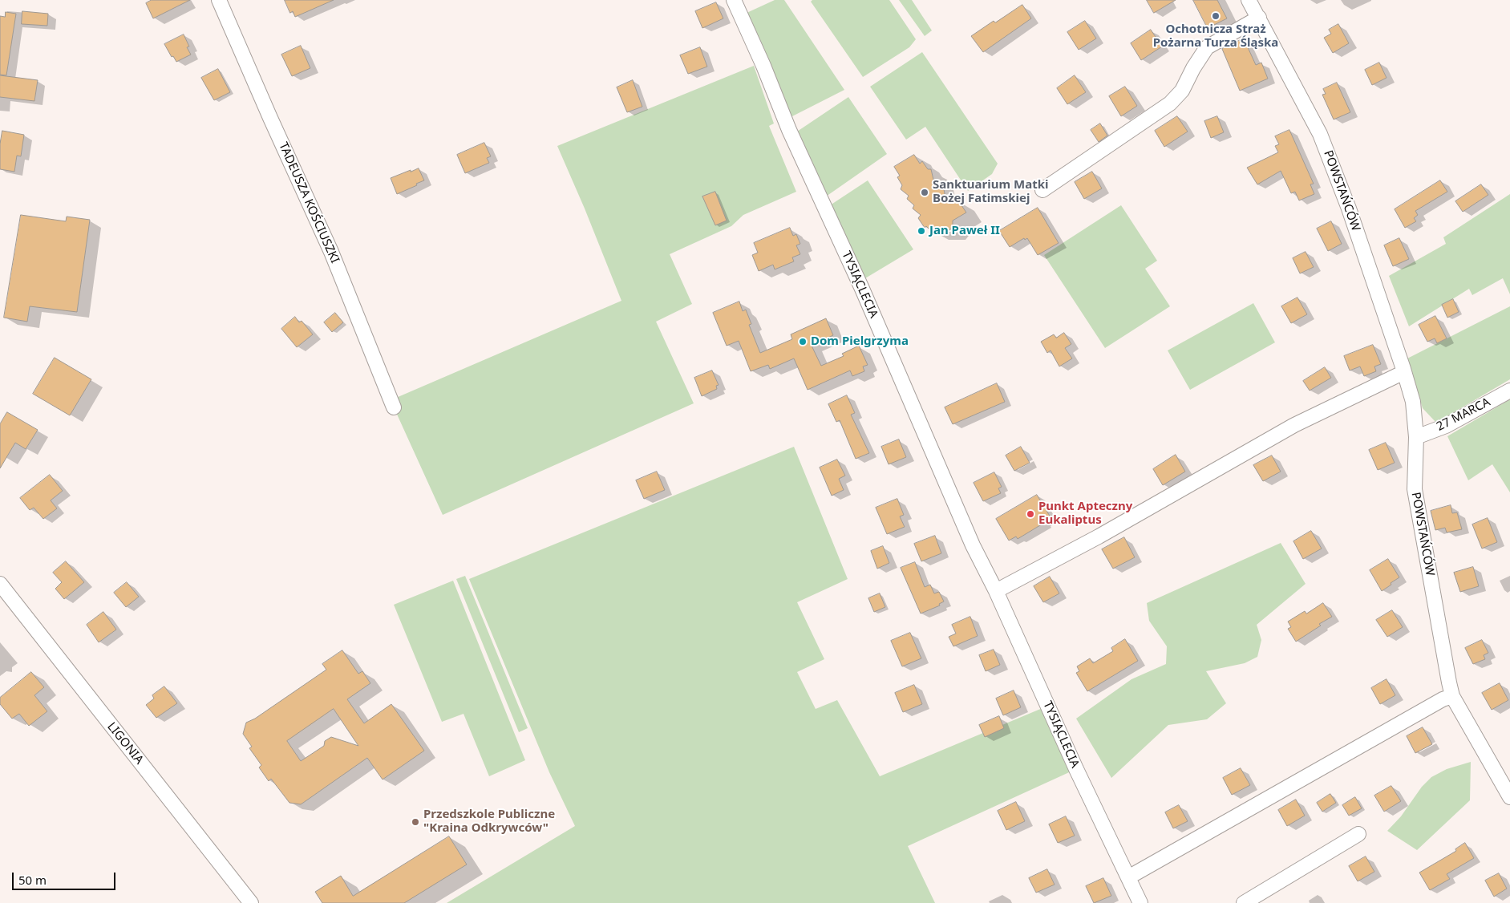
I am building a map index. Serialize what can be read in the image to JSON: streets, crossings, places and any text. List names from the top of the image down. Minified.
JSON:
{"streets":{"street":["POWSTAŃCÓW","TADEUSZA KOŚCIUSZKI","TYSIĄCLECIA","27 MARCA","LIGONIA"]},"crossings":[["POWSTAŃCÓW","27 MARCA"]],"places":["Ochotnicza Straż Pożarna Turza Śląska","Sanktuarium Matki Bożej Fatimskiej","Jan Paweł II","Dom Pielgrzyma","Punkt Apteczny Eukaliptus","Przedszkole Publiczne \"Kraina Odkrywców\""],"scale_bar":"50 m"}
